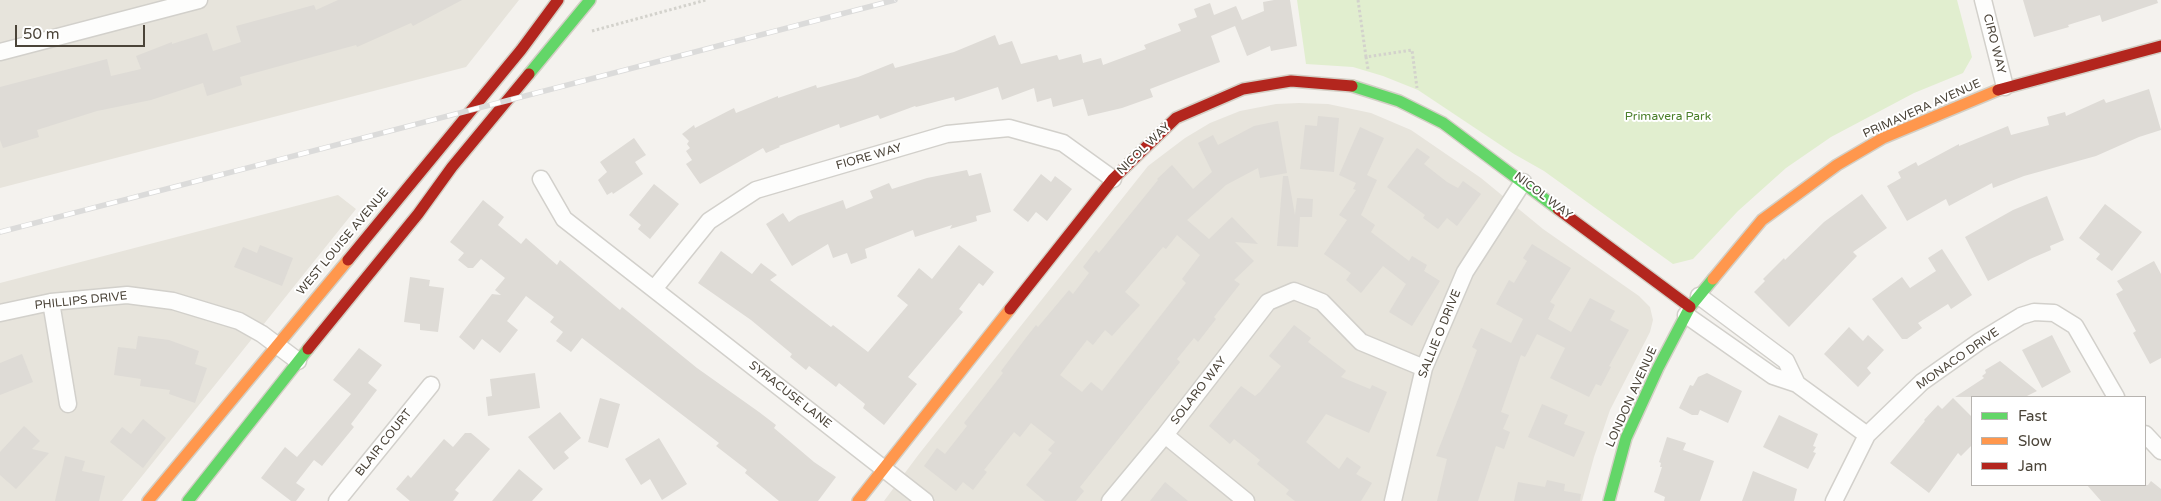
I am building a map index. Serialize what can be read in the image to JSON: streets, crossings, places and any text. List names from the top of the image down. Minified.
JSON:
{"streets":{"street":["CIRO WAY","PRIMAVERA AVENUE","NICOL WAY","FIORE WAY","WEST LOUISE AVENUE","PHILLIPS DRIVE","SALLIE O DRIVE","MONACO DRIVE","SOLARO WAY","SYRACUSE LANE","LONDON AVENUE","BLAIR COURT"]},"crossings":[["CIRO WAY","PRIMAVERA AVENUE"],["PRIMAVERA AVENUE","NICOL WAY"],["PRIMAVERA AVENUE","LONDON AVENUE"],["NICOL WAY","FIORE WAY"],["NICOL WAY","SALLIE O DRIVE"],["NICOL WAY","MONACO DRIVE"],["NICOL WAY","SYRACUSE LANE"],["NICOL WAY","LONDON AVENUE"],["FIORE WAY","SYRACUSE LANE"],["WEST LOUISE AVENUE","PHILLIPS DRIVE"],["SALLIE O DRIVE","SOLARO WAY"]],"parks":["Primavera Park"],"legend":["Fast","Slow","Jam"],"scale_bar":"50 m"}
